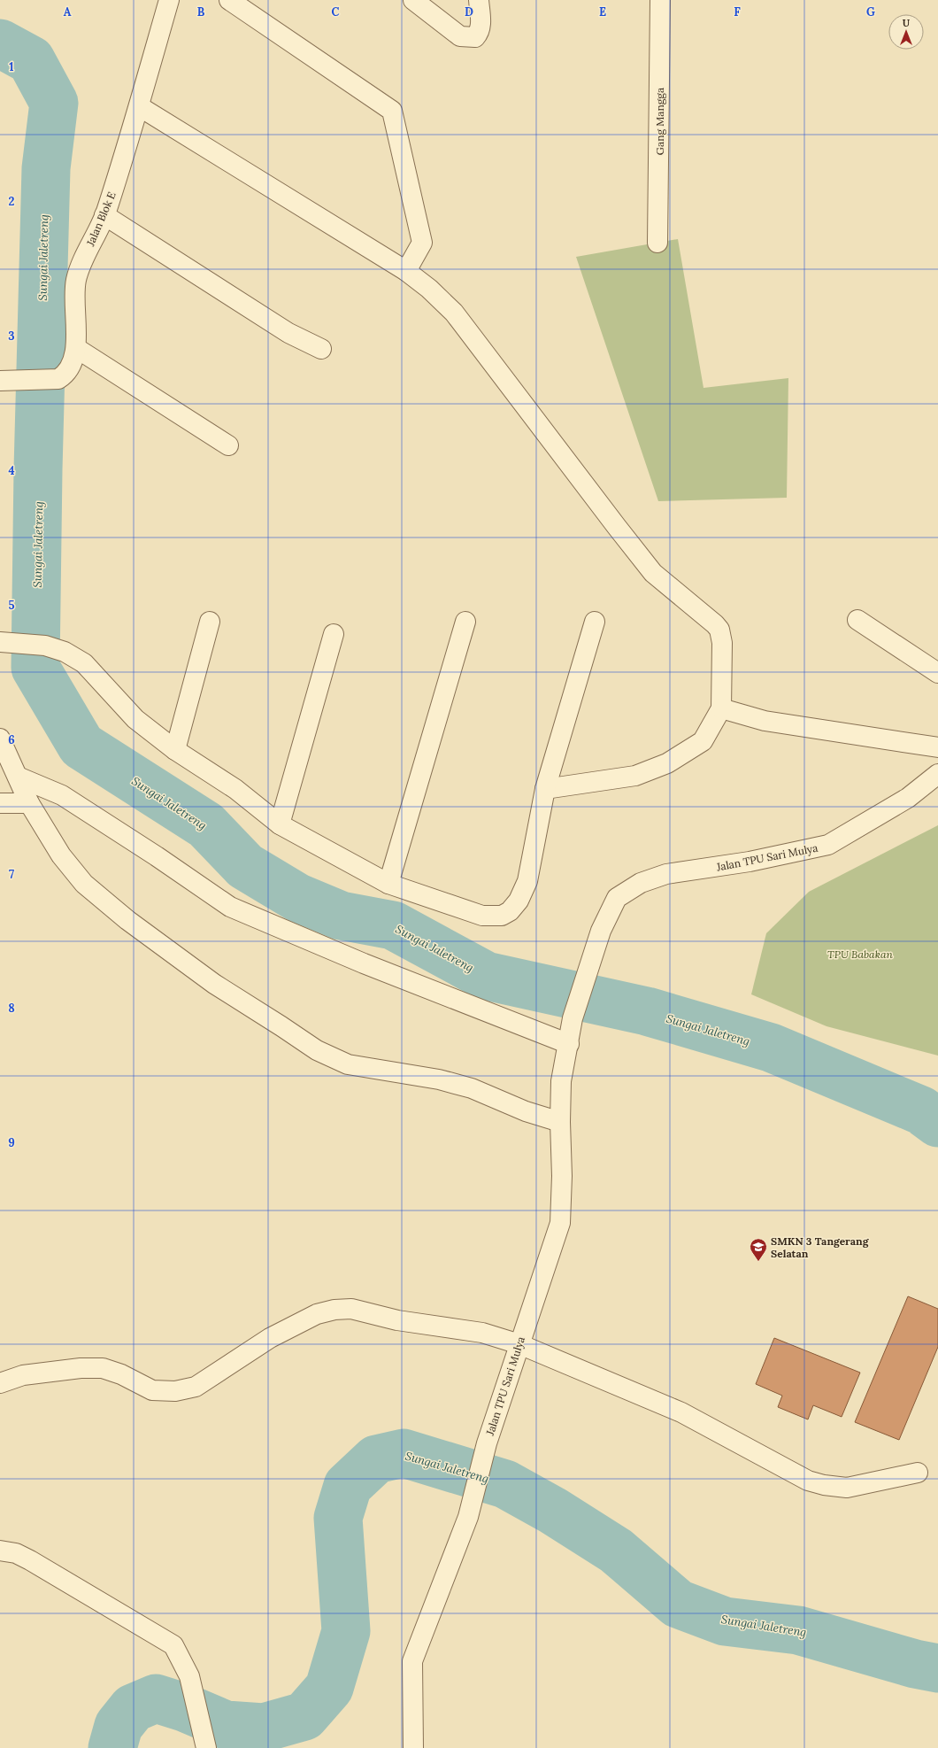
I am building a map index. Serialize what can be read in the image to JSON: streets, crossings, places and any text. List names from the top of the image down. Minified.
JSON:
{"streets":{"street":["Gang Mangga","Jalan Blok E","Jalan TPU Sari Mulya"]},"water":["Sungai Jaletreng"],"parks":["TPU Babakan"],"places":{"school or university":["SMKN 3 Tangerang Selatan"]},"north":"top","grid":{"columns":["A","B","C","D","E","F","G"],"rows":["1","2","3","4","5","6","7","8","9"]}}
